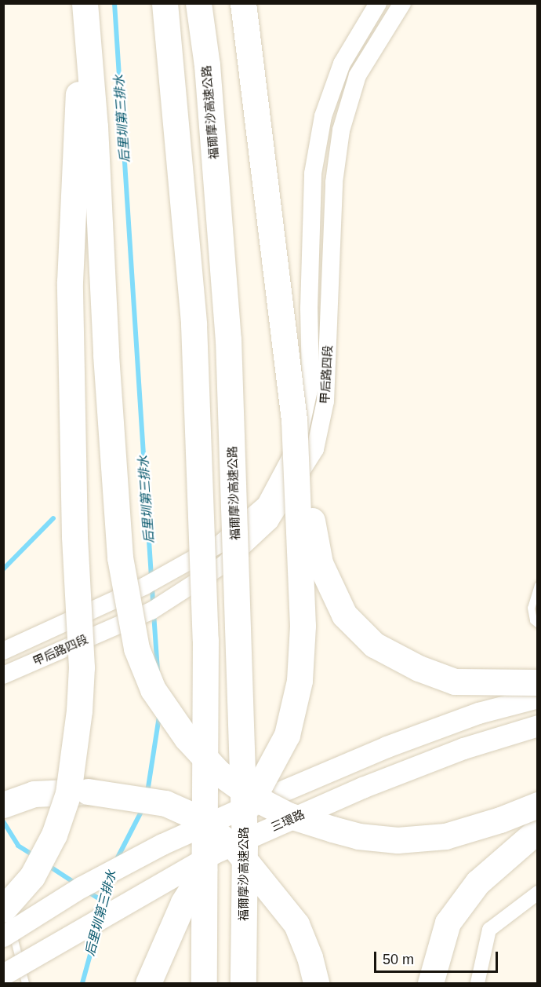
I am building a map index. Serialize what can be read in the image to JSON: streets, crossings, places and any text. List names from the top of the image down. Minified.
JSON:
{"streets":{"highway":["福爾摩沙高速公路"],"main road":["三環路"],"street":["甲后路四段"]},"water":["后里圳第三排水"],"scale_bar":"50 m"}
